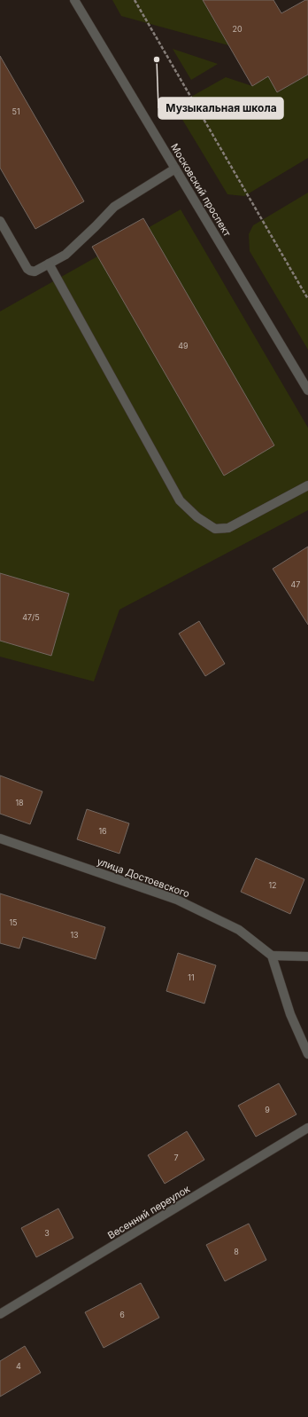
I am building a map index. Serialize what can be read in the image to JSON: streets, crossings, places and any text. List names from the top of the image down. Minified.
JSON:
{"streets":{"street":["Московский проспект","улица Достоевского","Весенний переулок"]},"places":["Музыкальная школа"],"house_numbers":["20","51","49","47","47/5","18","16","12","15","13","11","9","7","3","8","6","4"]}
